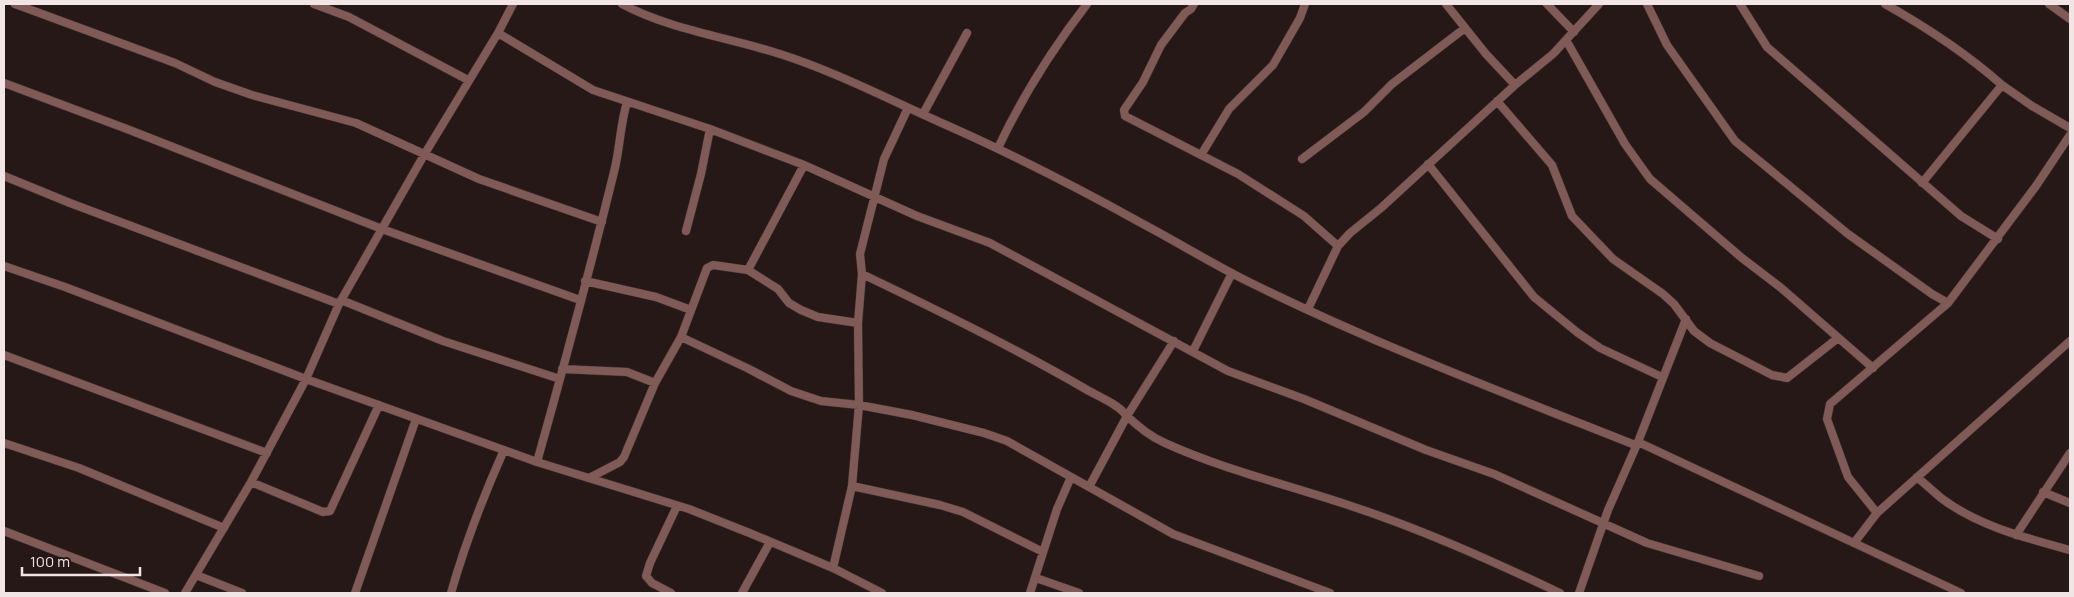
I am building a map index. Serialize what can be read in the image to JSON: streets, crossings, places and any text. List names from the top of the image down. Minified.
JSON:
{"scale_bar":"100 m"}
